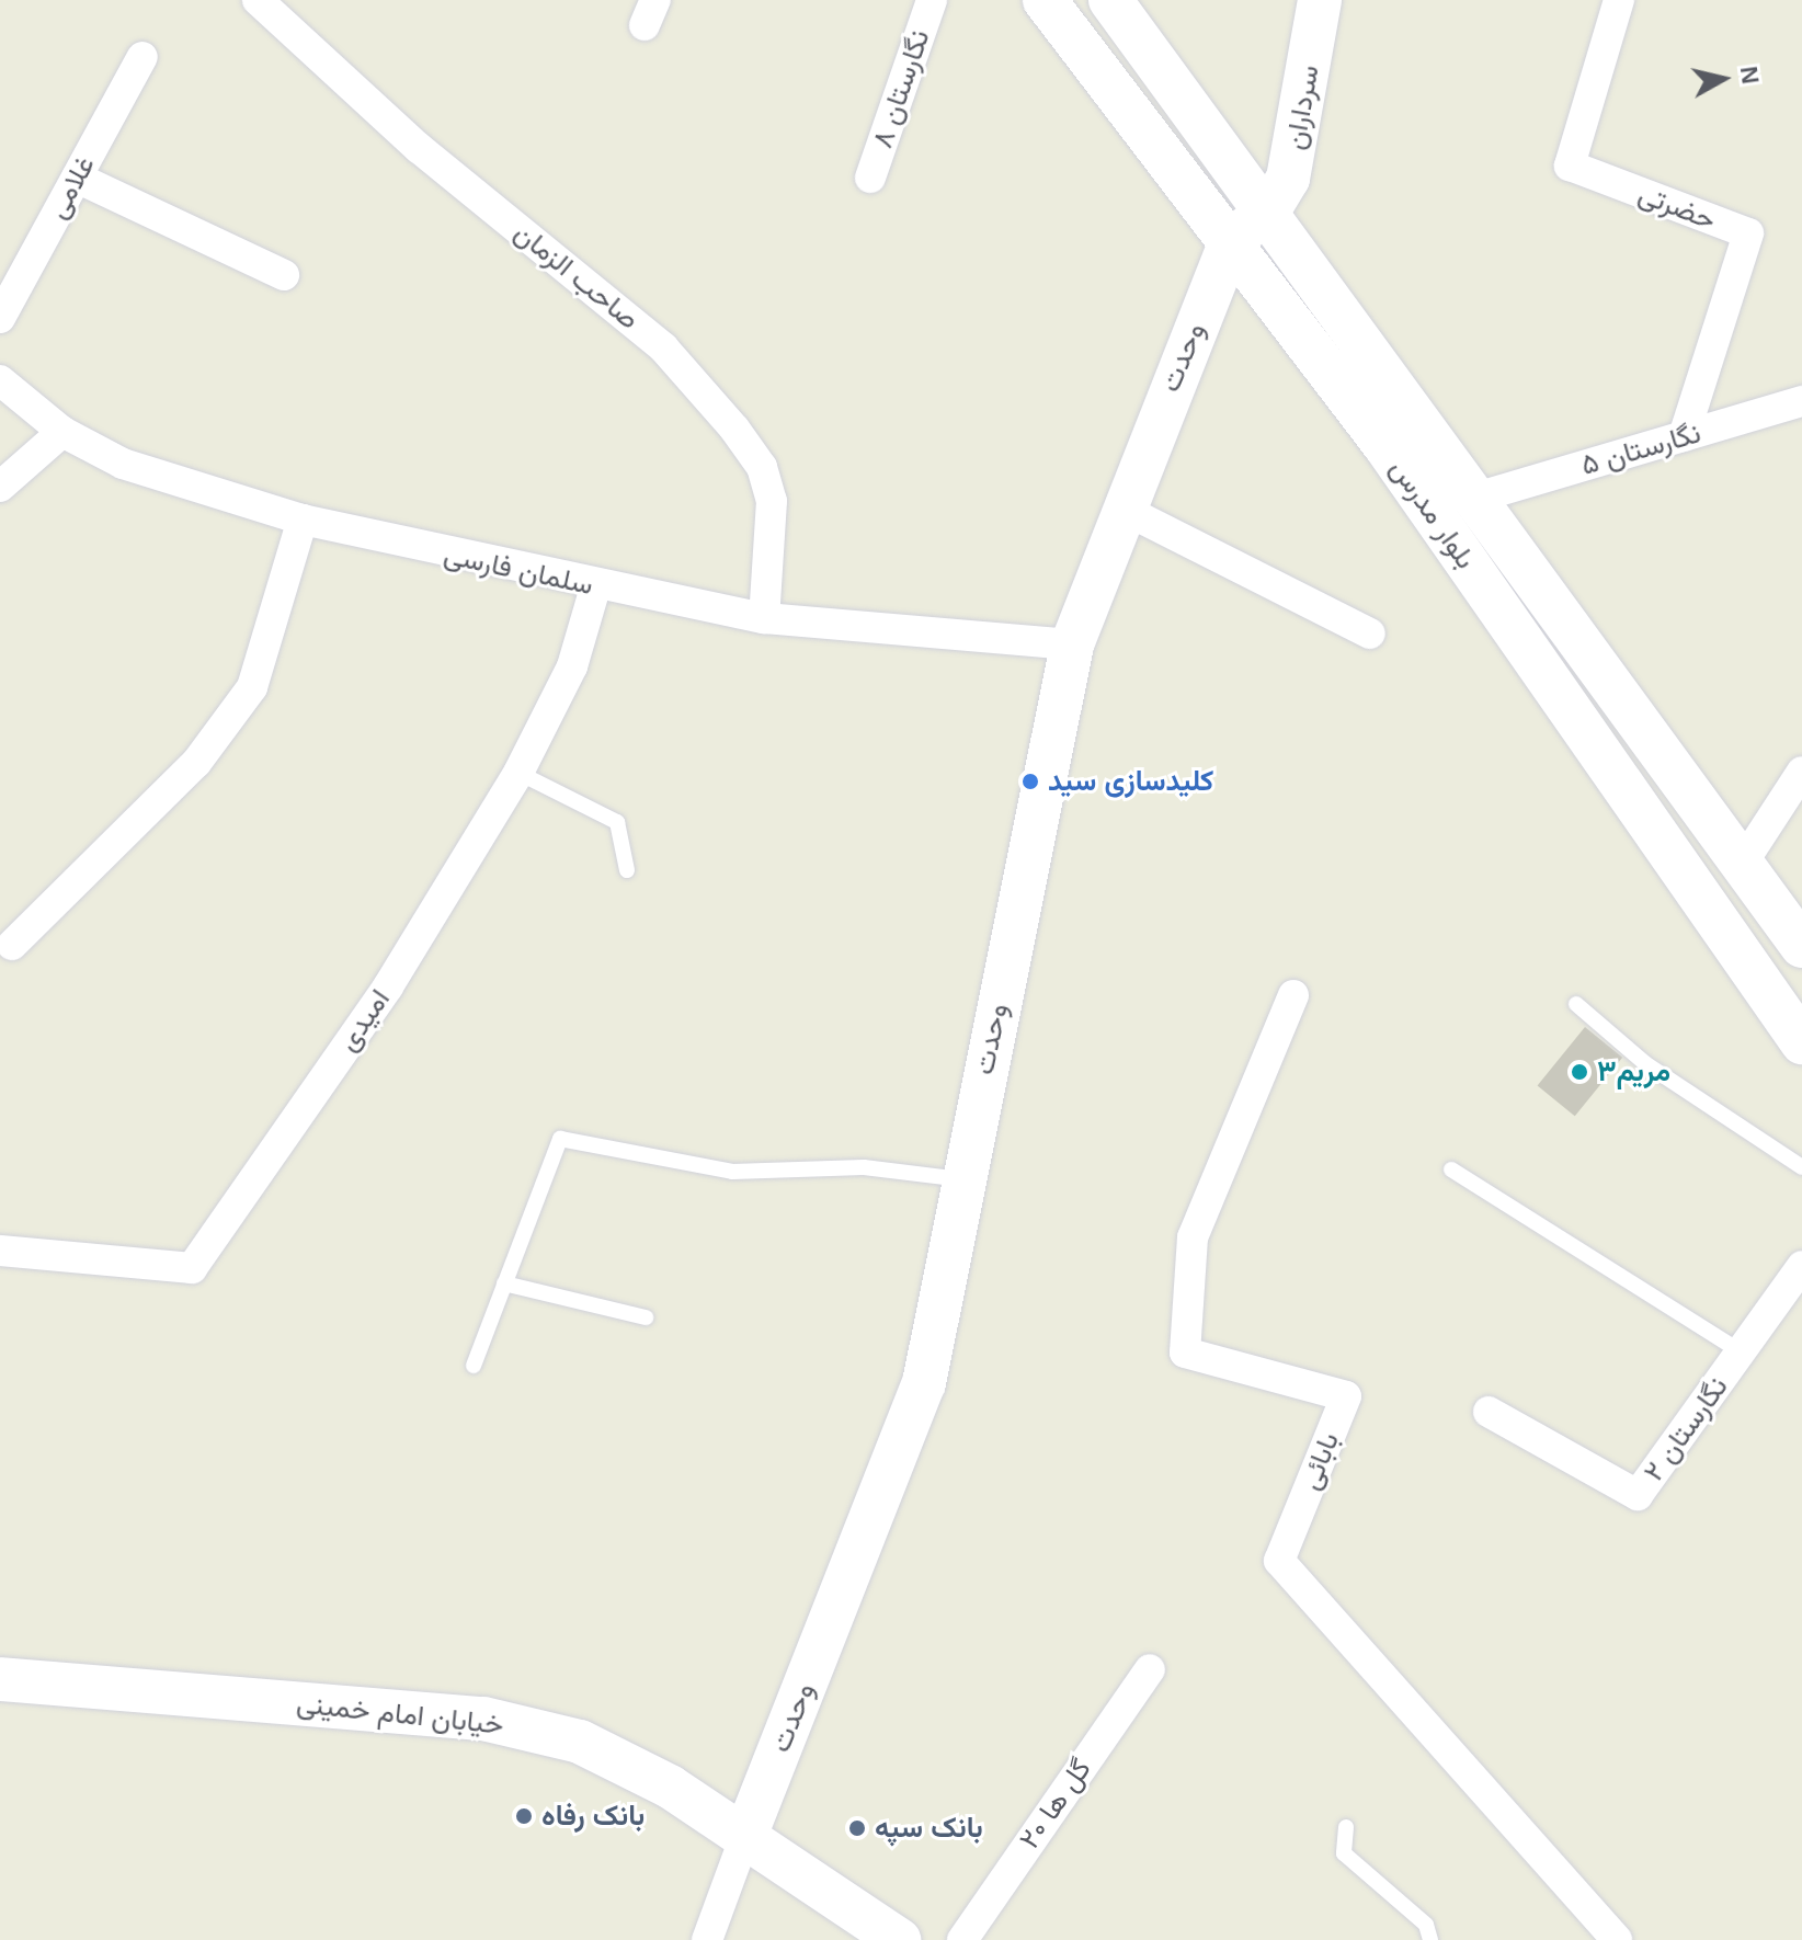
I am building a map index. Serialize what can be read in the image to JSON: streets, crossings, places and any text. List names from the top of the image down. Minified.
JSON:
{"streets":{"main road":["سرداران","وحدت","بلوار مدرس","خیابان امام خمینی"],"street":["نگارستان ۸","غلامی","حضرتی","صاحب الزمان","نگارستان ۵","سلمان فارسی","امیدی","نگارستان ۲","بابائی","گل ها ۲۰"]},"crossings":[["سرداران","بلوار مدرس"],["حضرتی","نگارستان ۵"],["صاحب الزمان","سلمان فارسی"],["وحدت","بلوار مدرس"],["وحدت","سلمان فارسی"],["وحدت","خیابان امام خمینی"],["نگارستان ۵","بلوار مدرس"],["سلمان فارسی","امیدی"]],"places":["کلیدسازی سید","مریم۳","بانک رفاه","بانک سپه"],"north":"right"}
